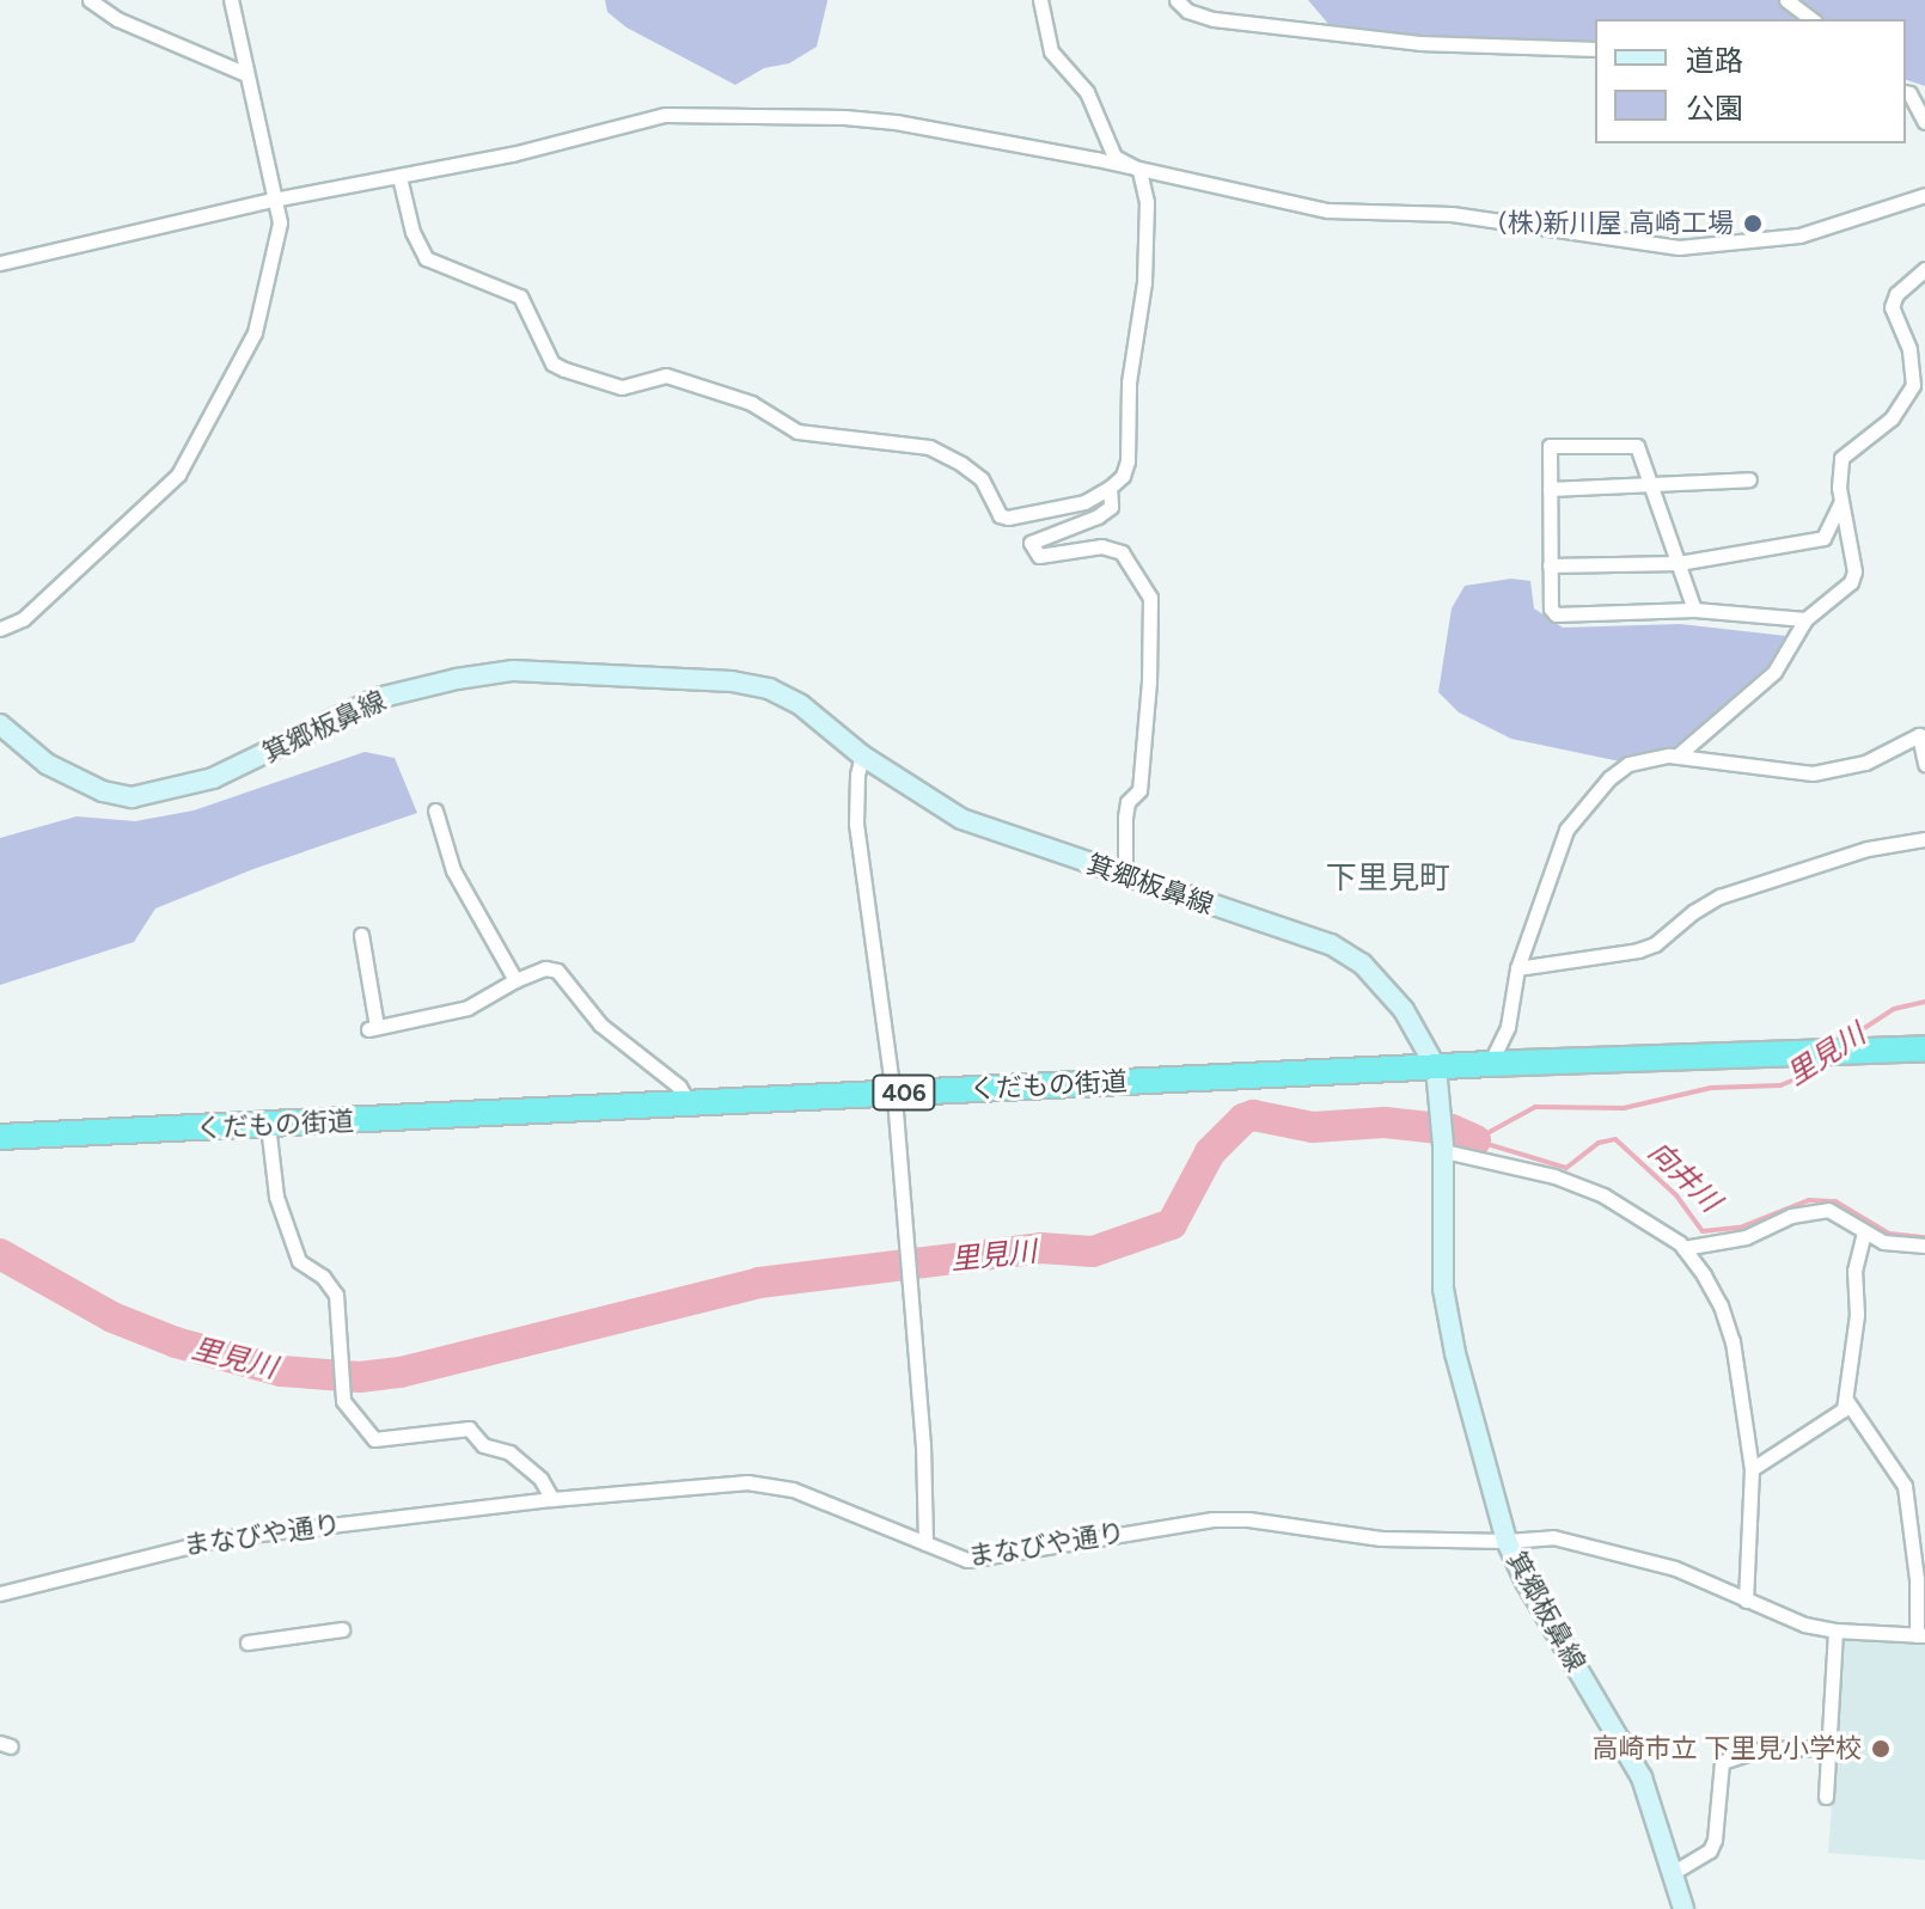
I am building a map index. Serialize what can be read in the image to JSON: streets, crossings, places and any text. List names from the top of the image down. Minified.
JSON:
{"streets":{"highway":["くだもの街道","406"],"main road":["箕郷板鼻線"],"street":["まなびや通り"]},"crossings":[["箕郷板鼻線","くだもの街道"],["箕郷板鼻線","まなびや通り"]],"districts":["下里見町"],"water":["里見川","向井川"],"places":["(株)新川屋 高崎工場","高崎市立 下里見小学校"],"legend":["道路","公園"]}
